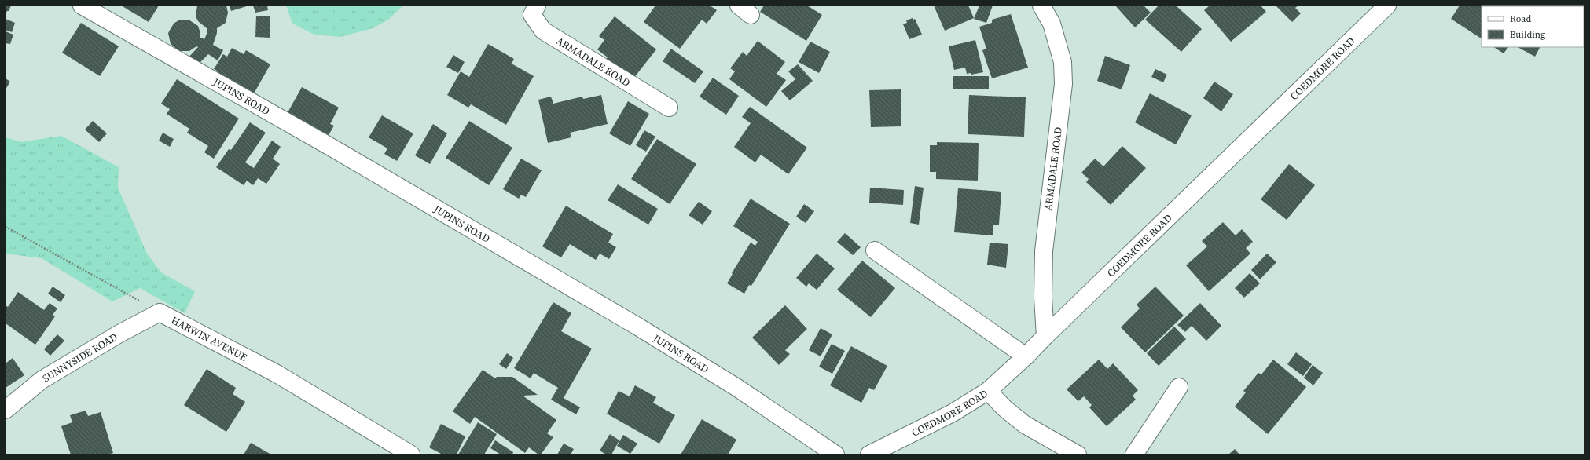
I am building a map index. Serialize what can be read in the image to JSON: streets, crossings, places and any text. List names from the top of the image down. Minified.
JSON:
{"streets":{"street":["ARMADALE ROAD","COEDMORE ROAD","JUPINS ROAD","HARWIN AVENUE","SUNNYSIDE ROAD"]},"crossings":[["ARMADALE ROAD","COEDMORE ROAD"],["HARWIN AVENUE","SUNNYSIDE ROAD"]],"legend":["Road","Building"]}
